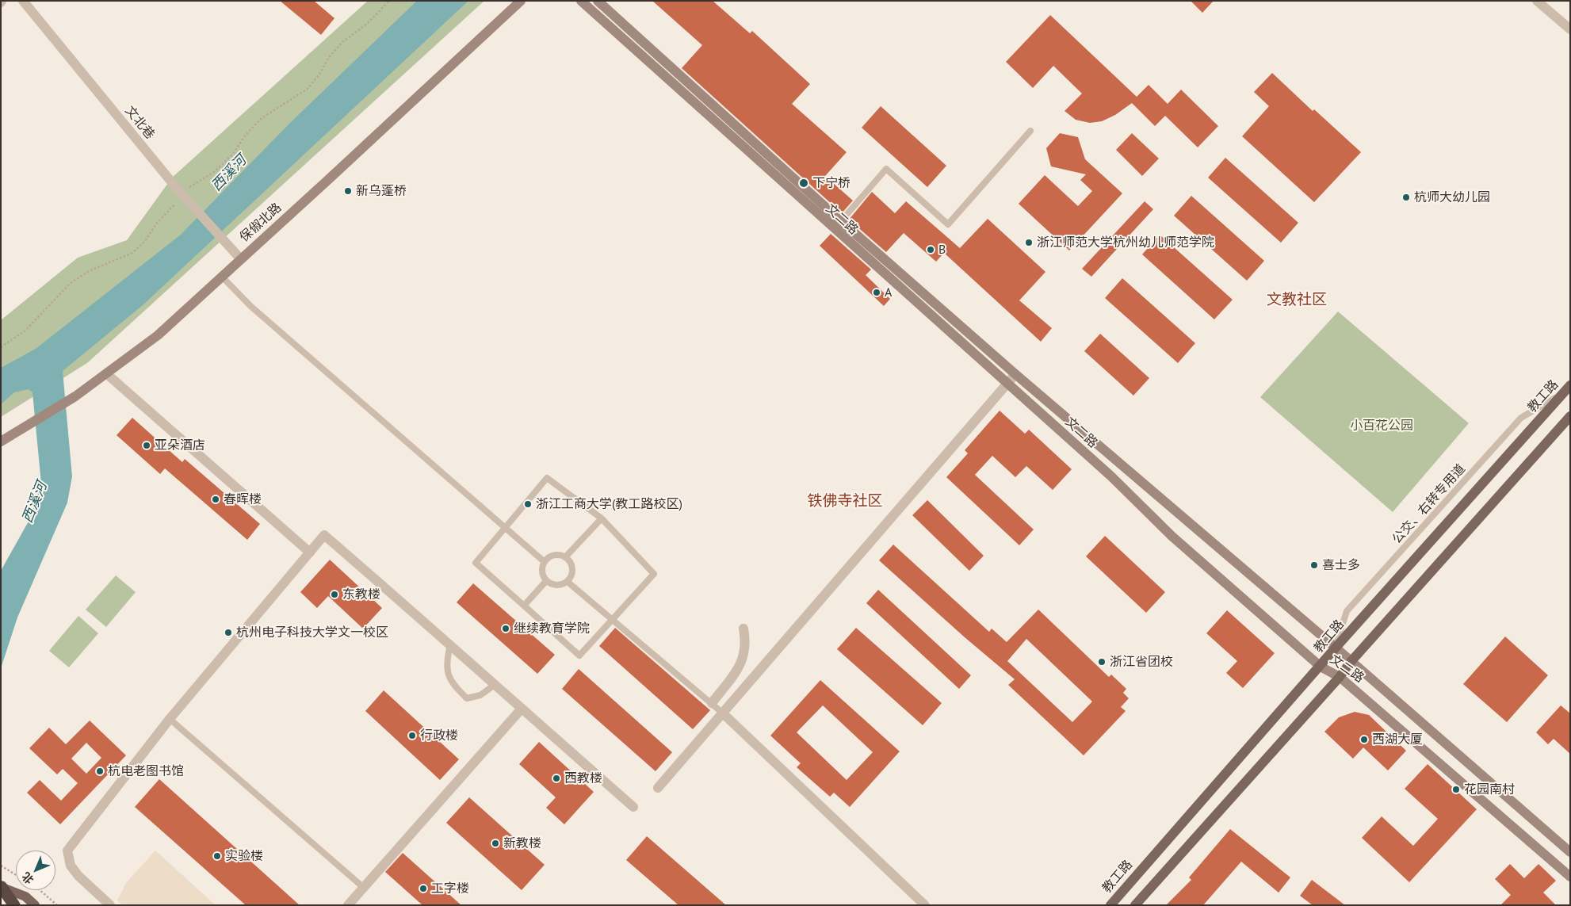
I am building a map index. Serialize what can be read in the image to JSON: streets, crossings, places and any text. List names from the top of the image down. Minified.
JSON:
{"streets":{"main road":["文二路","保俶北路","教工路"],"street":["文北巷"],"lane":["公交、右转专用道"]},"crossings":[["文北巷","保俶北路"],["文二路","教工路"],["文二路","公交、右转专用道"],["教工路","公交、右转专用道"]],"districts":["文教社区","铁佛寺社区"],"water":["西溪河"],"parks":["小百花公园"],"places":["下宁桥","新乌蓬桥","杭师大幼儿园","浙江师范大学杭州幼儿师范学院","B","A","亚朵酒店","春晖楼","浙江工商大学(教工路校区)","喜士多","东教楼","继续教育学院","杭州电子科技大学文一校区","浙江省团校","行政楼","西湖大厦","杭电老图书馆","西教楼","花园南村","新教楼","实验楼","工字楼"],"north":"bottom left"}
